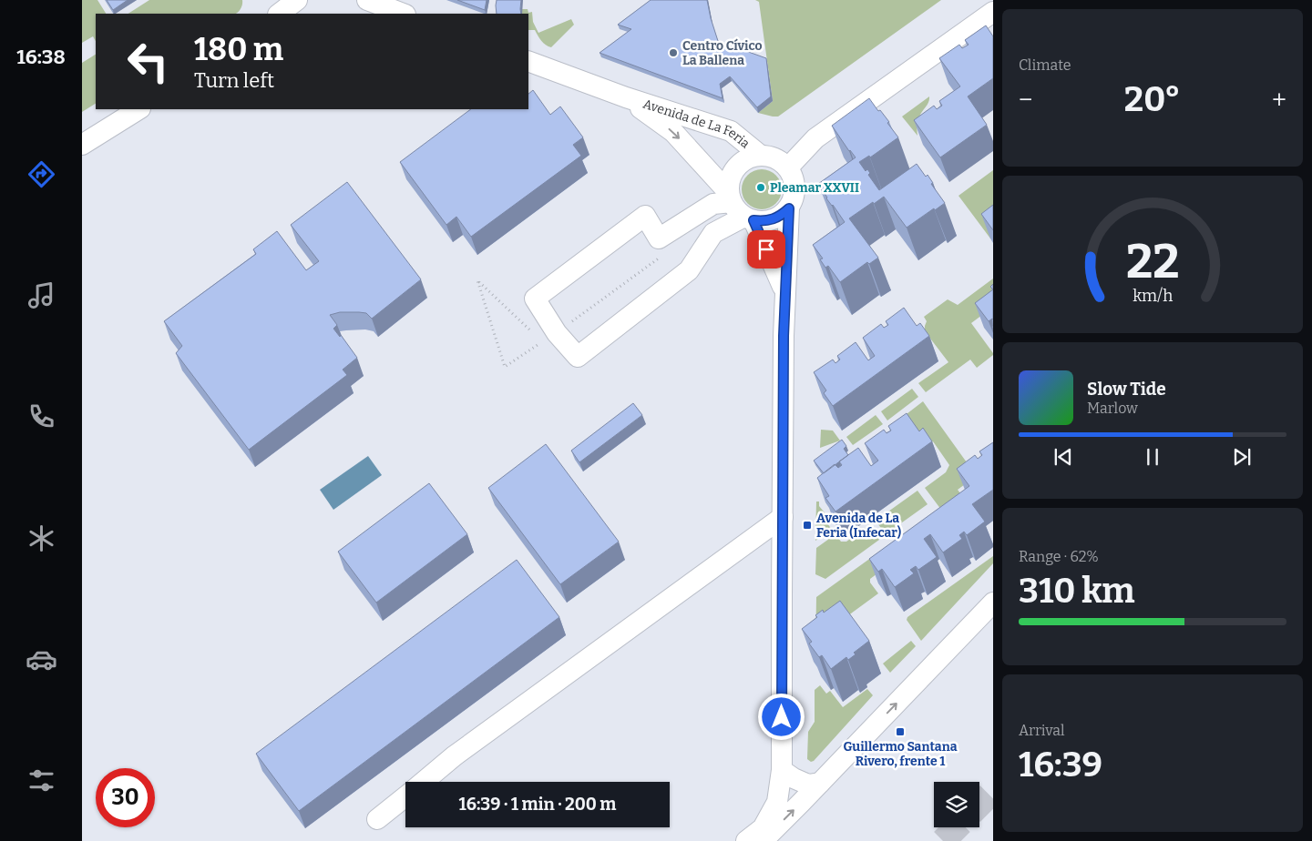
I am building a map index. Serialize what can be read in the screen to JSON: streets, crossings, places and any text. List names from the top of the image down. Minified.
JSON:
{"streets":{"street":["Avenida de La Feria"]},"places":{"other":["Centro Cívico La Ballena","Pleamar XXVII"],"transit":["Avenida de La Feria (Infecar)","Guillermo Santana Rivero, frente 1"]},"page":{"tabs":"16:38","tile":["Climate",["Range · 62%","310 km"],["Arrival","16:39"]],"turn":["180 m","Turn left"],"heat":["−","20°","+"],"song":["Slow Tide","Marlow"],"limit":"30","trip":"16:39 · 1 min · 200 m","gauge":["22","km/h"]}}
